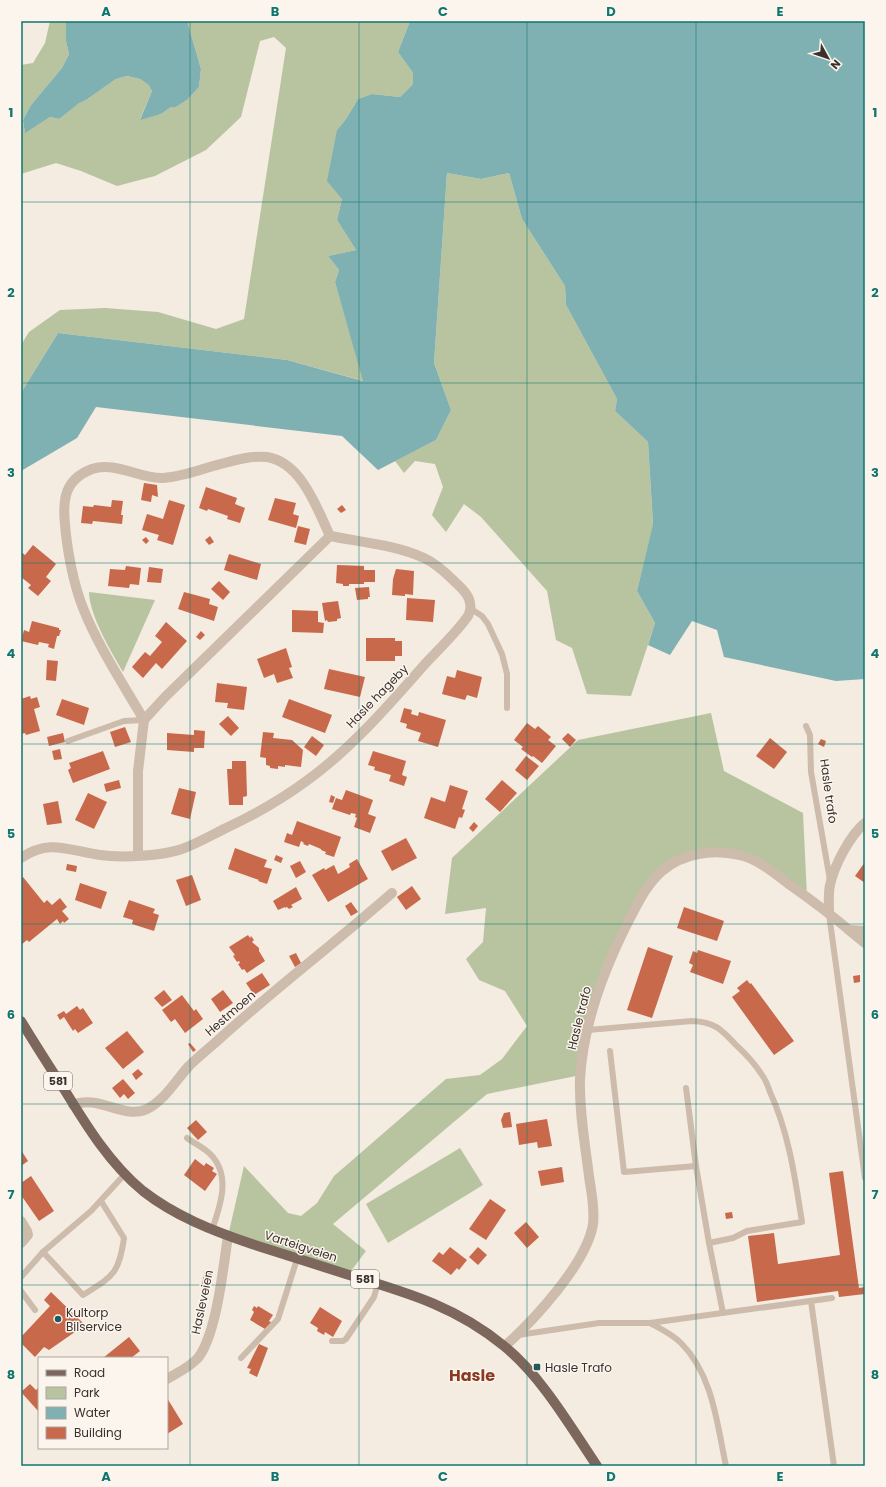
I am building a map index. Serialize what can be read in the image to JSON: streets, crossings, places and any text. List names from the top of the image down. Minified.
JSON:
{"streets":{"main road":["581","Varteigveien"],"street":["Hasle hageby","Hasle trafo","Hestmoen","Hasleveien"]},"crossings":[["Hasle trafo","Varteigveien"],["Hestmoen","Varteigveien"],["Varteigveien","Hasleveien"]],"districts":["Hasle"],"places":{"other":["Kultorp Bilservice"],"transit":["Hasle Trafo"]},"legend":["Road","Park","Water","Building"],"north":"bottom right","grid":{"columns":["A","B","C","D","E"],"rows":["1","2","3","4","5","6","7","8"]}}
